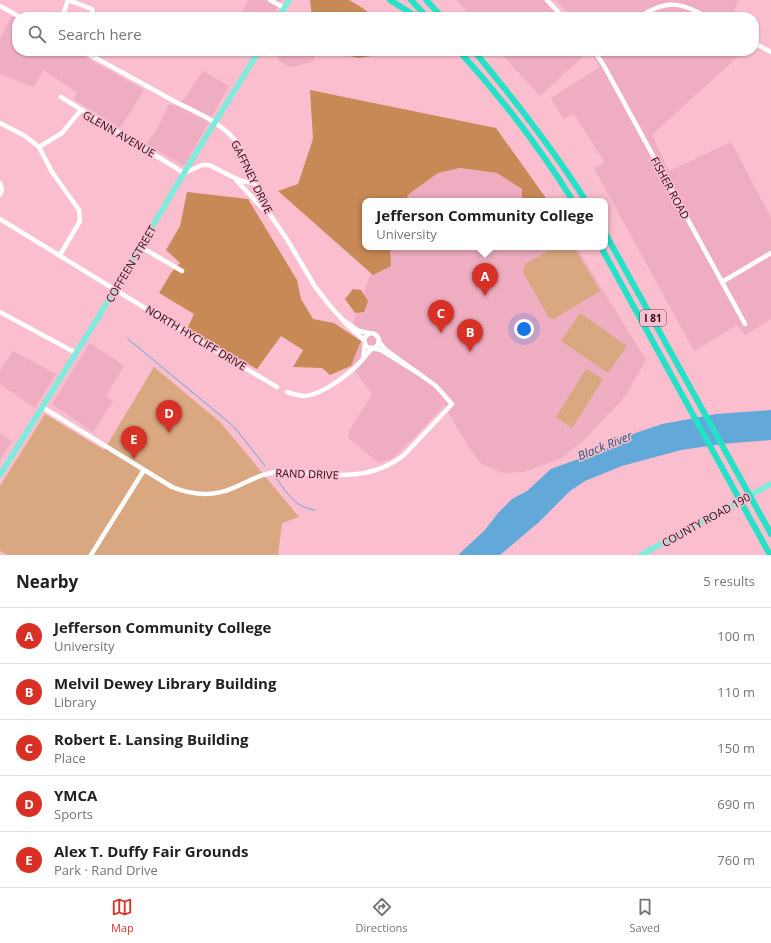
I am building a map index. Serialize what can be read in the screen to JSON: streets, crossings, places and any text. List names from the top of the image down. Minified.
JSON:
{"streets":{"highway":["I 81"],"main road":["COFFEEN STREET","COUNTY ROAD 190"],"street":["GLENN AVENUE","GAFFNEY DRIVE","FISHER ROAD","NORTH HYCLIFF DRIVE","RAND DRIVE"]},"crossings":[["GLENN AVENUE","COFFEEN STREET"],["GAFFNEY DRIVE","COFFEEN STREET"],["COFFEEN STREET","NORTH HYCLIFF DRIVE"],["COFFEEN STREET","RAND DRIVE"]],"water":["Black River"],"page":{"search":"Search here","popup":["Jefferson Community College","University"],"pins":["A","C","B","D","E"],"heading":["Nearby","5 results"],"list":[{"mark":"A","name":"Jefferson Community College","note":"University","value":"100 m"},{"mark":"B","name":"Melvil Dewey Library Building","note":"Library","value":"110 m"},{"mark":"C","name":"Robert E. Lansing Building","note":"Place","value":"150 m"},{"mark":"D","name":"YMCA","note":"Sports","value":"690 m"},{"mark":"E","name":"Alex T. Duffy Fair Grounds","note":"Park · Rand Drive","value":"760 m"}],"nav":["Map","Directions","Saved"]}}
